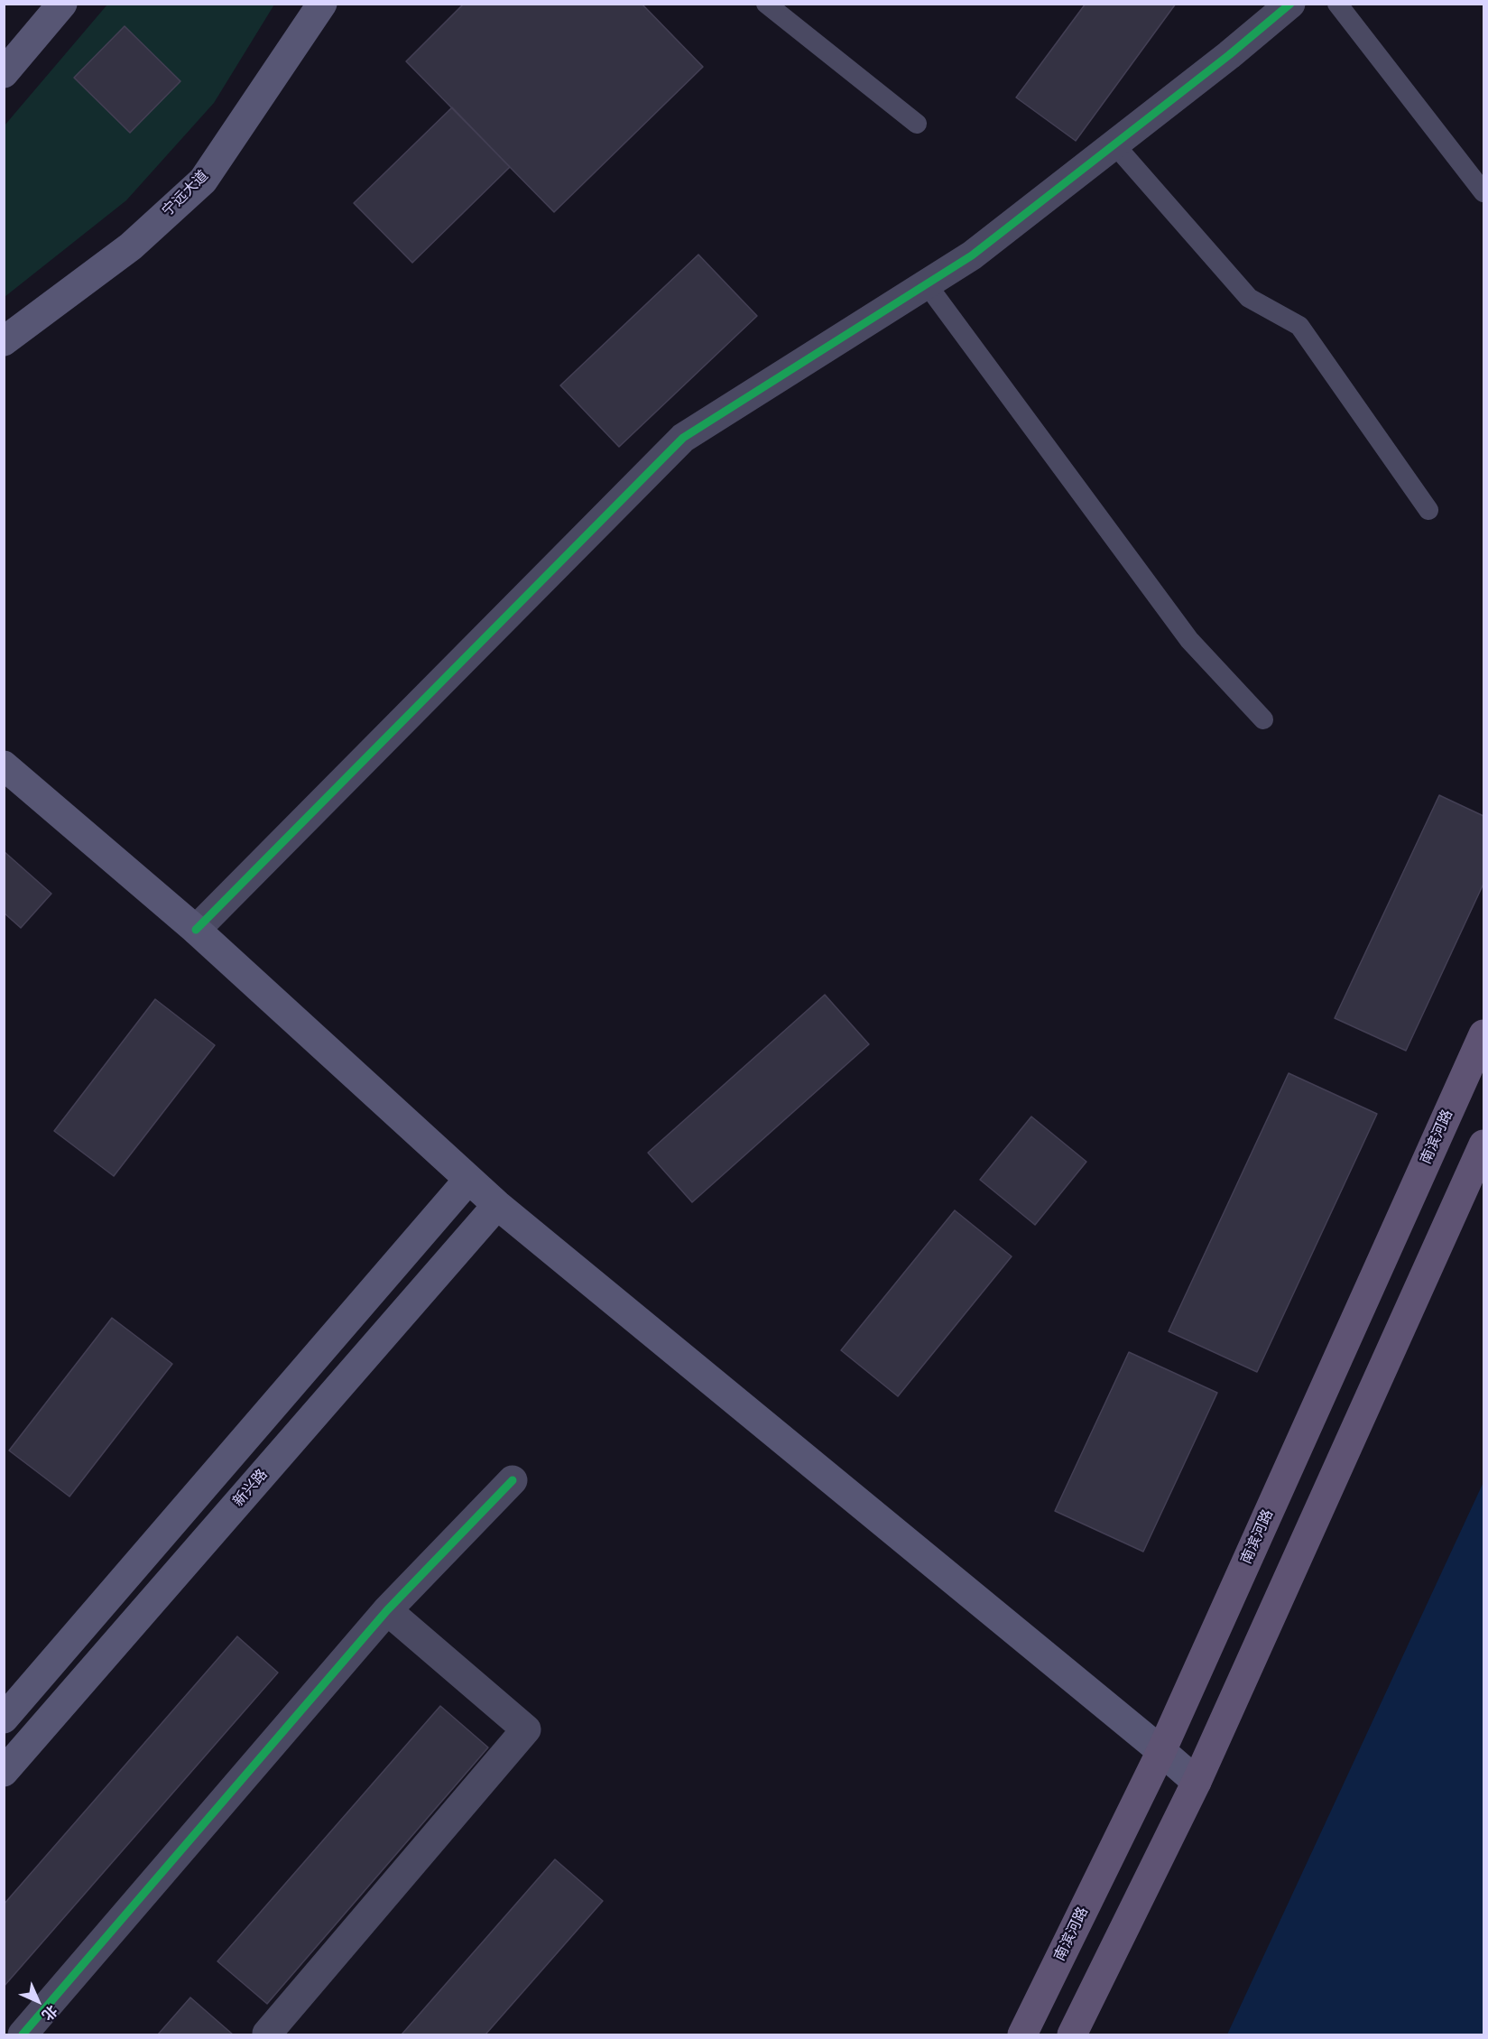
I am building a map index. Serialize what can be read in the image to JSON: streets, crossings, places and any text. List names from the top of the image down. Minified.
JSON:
{"streets":{"main road":["宁远大道","南滨河路","新兴路"]},"north":"bottom right"}
